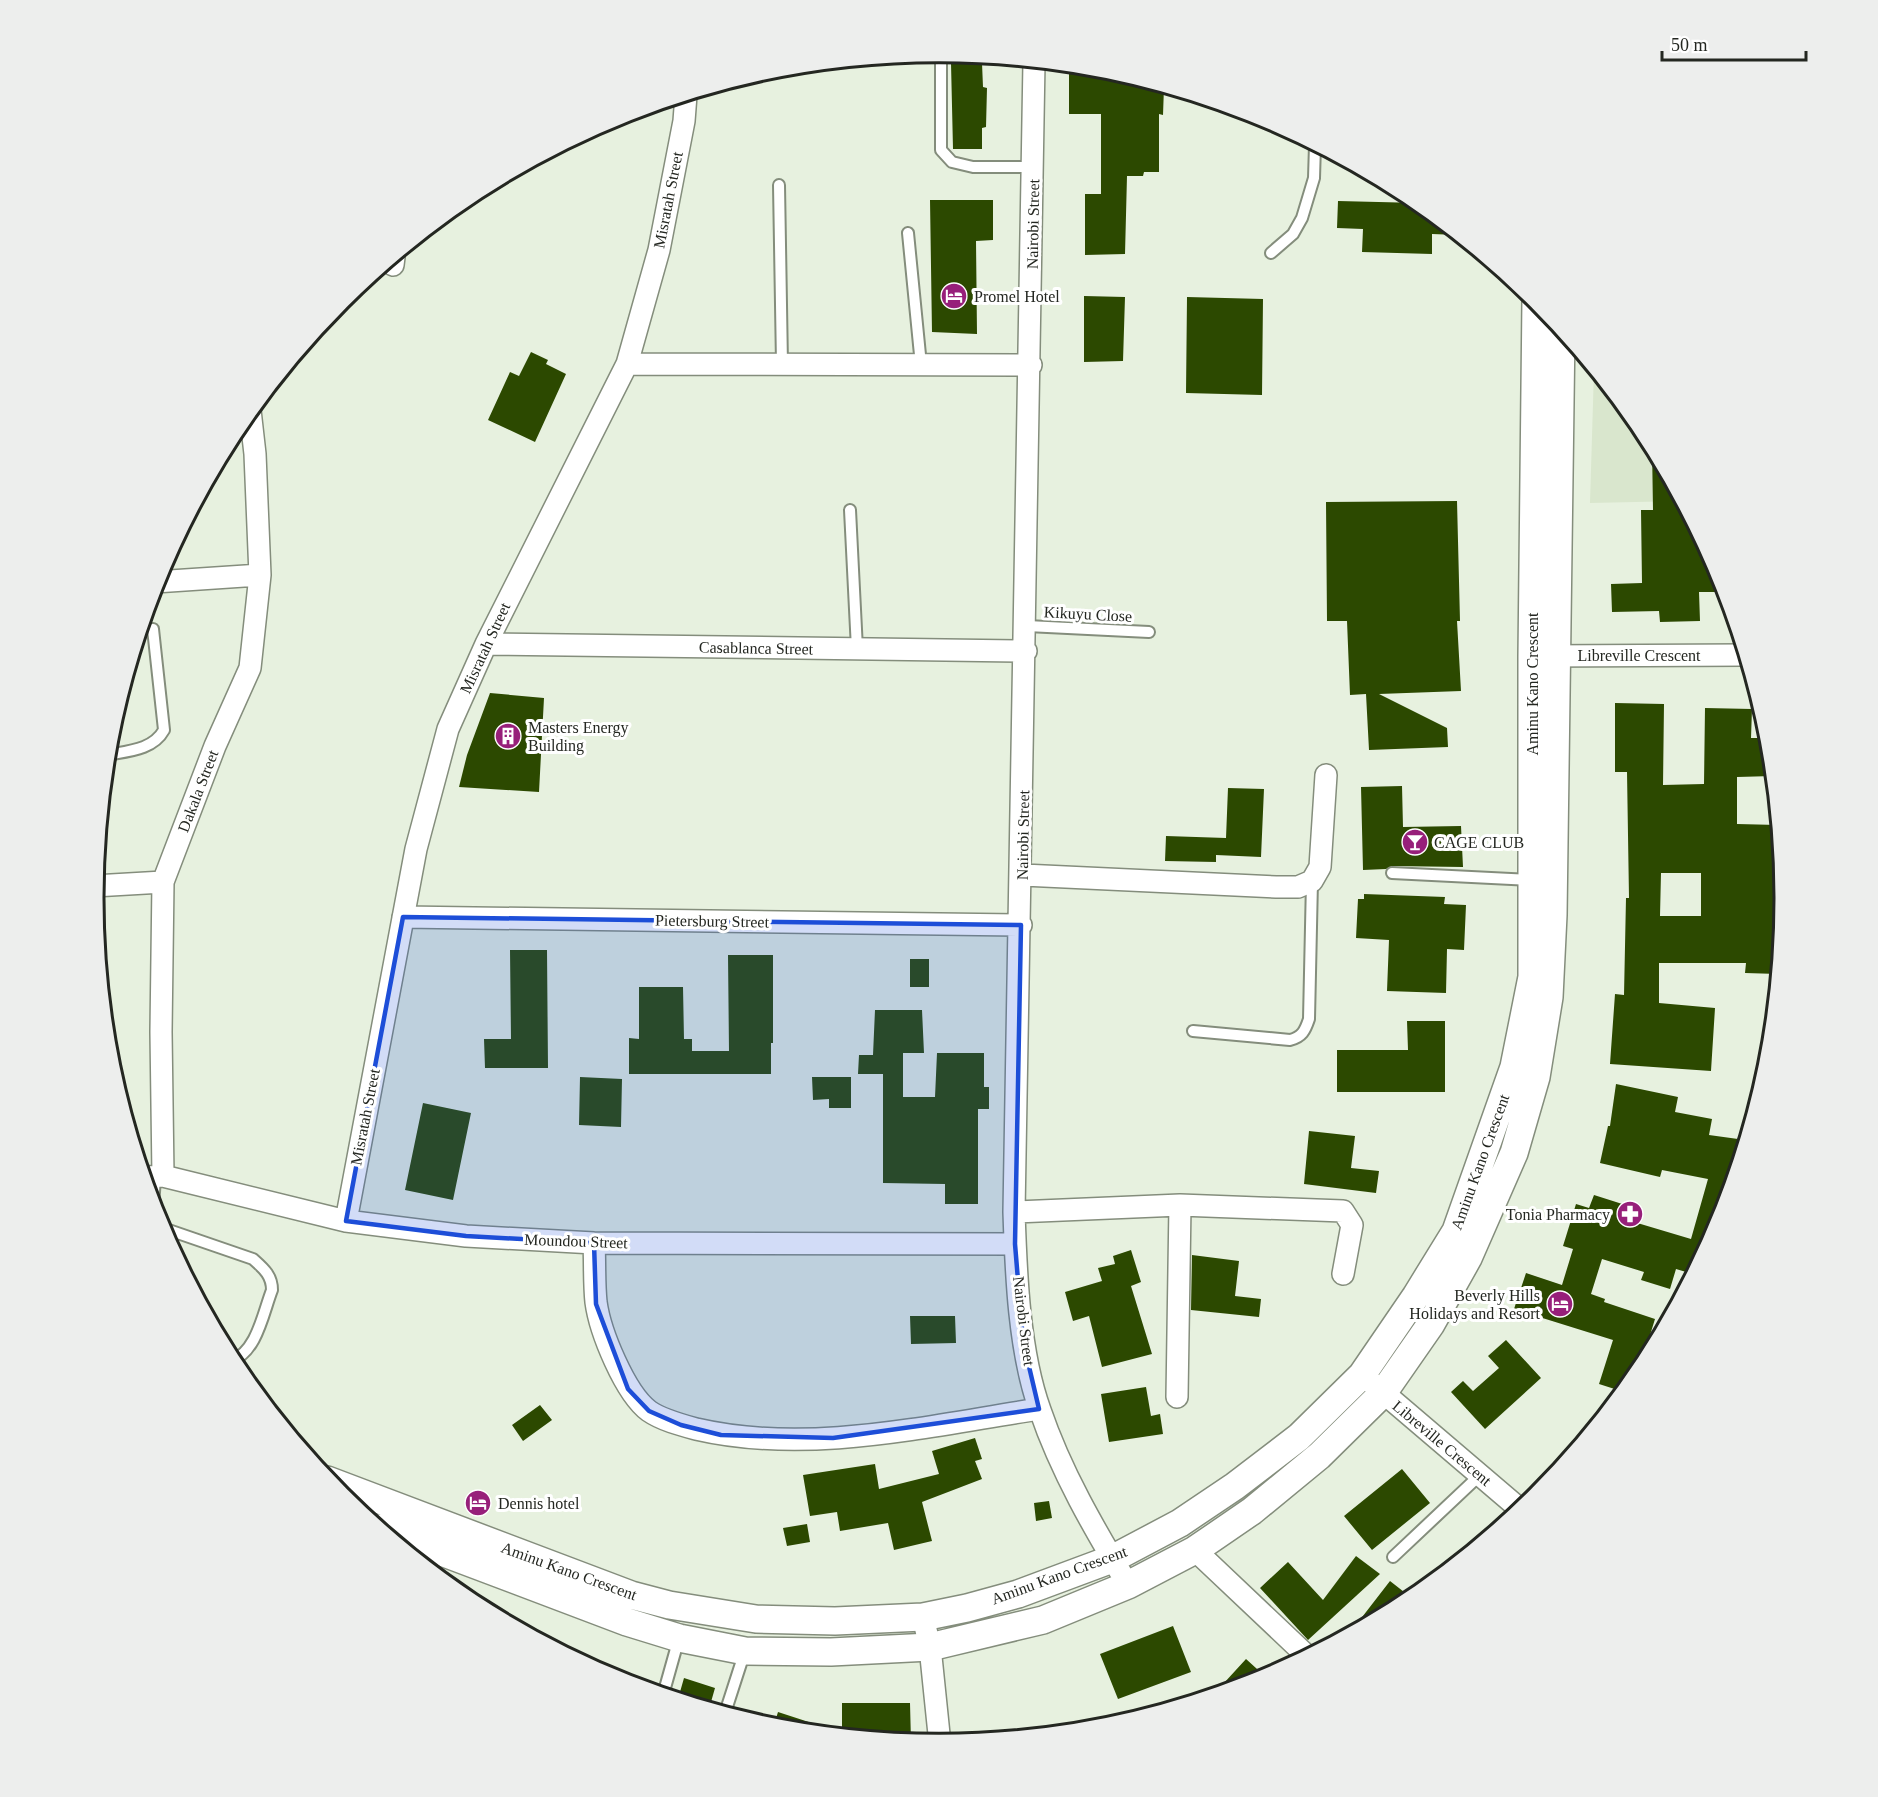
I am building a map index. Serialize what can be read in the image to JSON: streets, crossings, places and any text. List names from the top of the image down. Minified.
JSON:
{"streets":{"street":["Misratah Street","Nairobi Street","Casablanca Street","Libreville Crescent","Aminu Kano Crescent","Dakala Street","Pietersburg Street","Moundou Street"],"lane":["Kikuyu Close"]},"crossings":[["Misratah Street","Casablanca Street"],["Misratah Street","Pietersburg Street"],["Misratah Street","Moundou Street"],["Nairobi Street","Kikuyu Close"],["Nairobi Street","Casablanca Street"],["Nairobi Street","Aminu Kano Crescent"],["Nairobi Street","Pietersburg Street"],["Nairobi Street","Moundou Street"],["Libreville Crescent","Aminu Kano Crescent"],["Dakala Street","Moundou Street"]],"places":{"hotel":["Promel Hotel","Beverly Hills Holidays and Resort","Dennis hotel"],"building":["Masters Energy Building"],"bar":["CAGE CLUB"],"pharmacy":["Tonia Pharmacy"]},"scale_bar":"50 m"}
